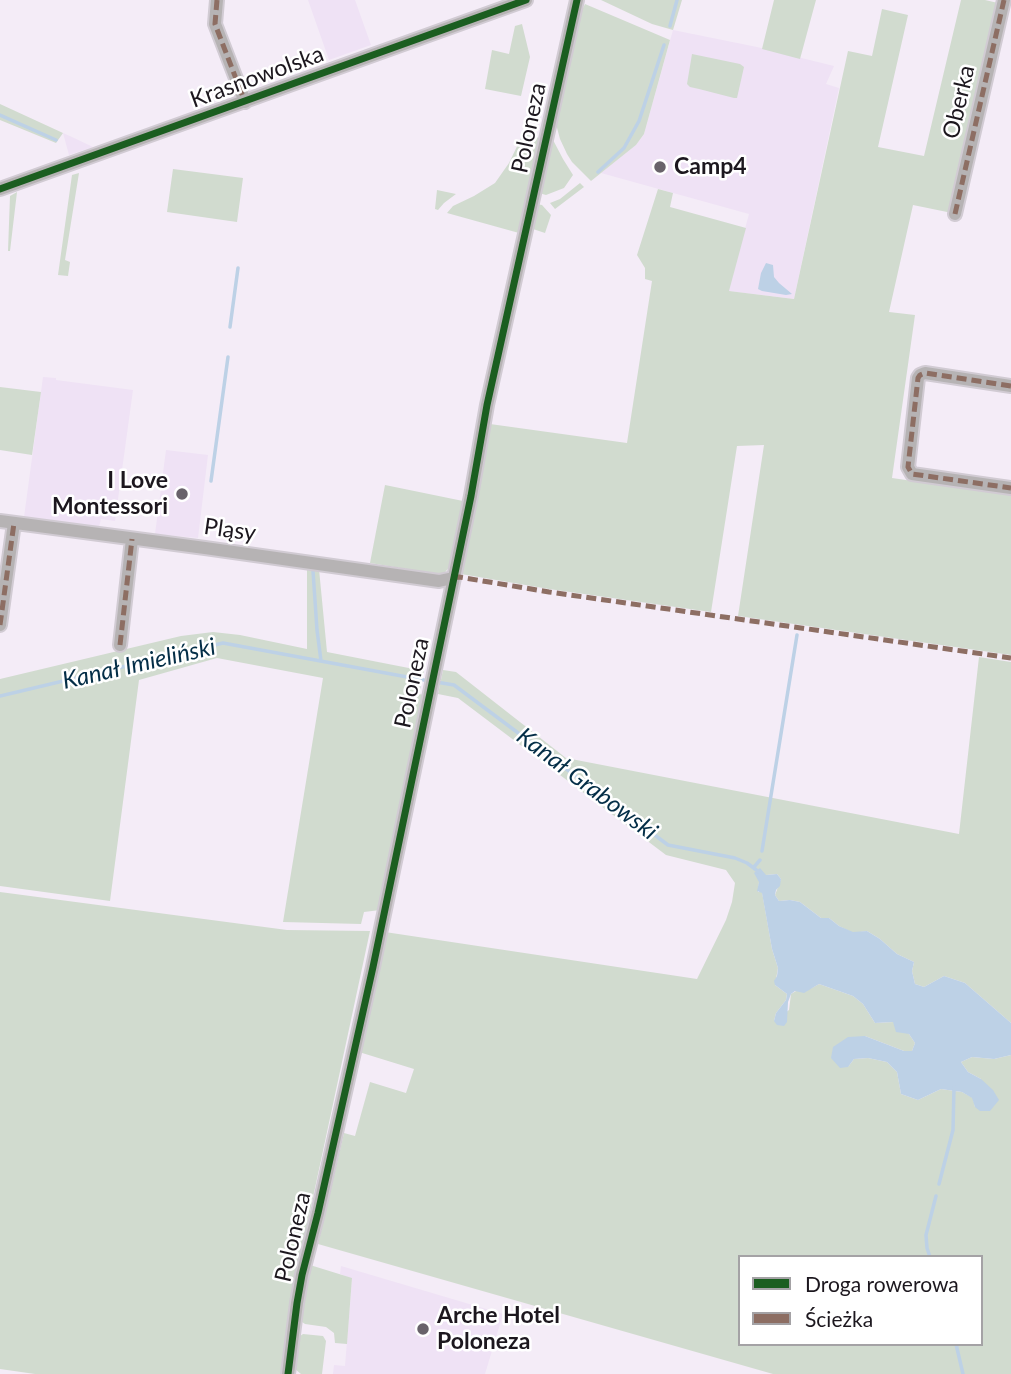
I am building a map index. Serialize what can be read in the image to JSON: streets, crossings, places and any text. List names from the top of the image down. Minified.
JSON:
{"streets":{"street":["Krasnowolska","Oberka","Poloneza","Pląsy"]},"crossings":[["Poloneza","Pląsy"]],"water":["Kanał Imieliński","Kanał Grabowski"],"places":["Camp4","I Love Montessori","Arche Hotel Poloneza"],"legend":["Droga rowerowa","Ścieżka"]}
